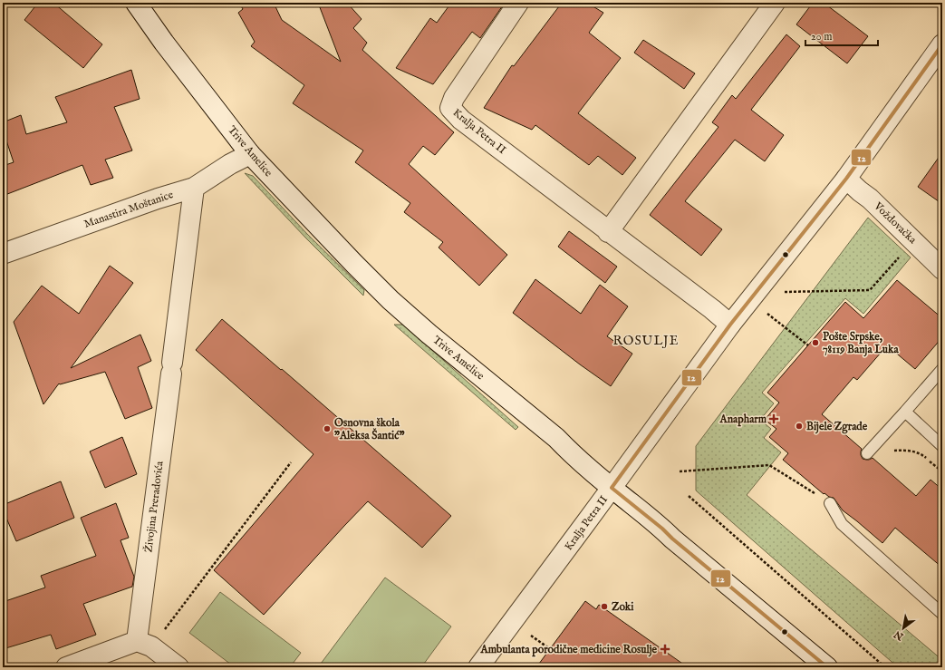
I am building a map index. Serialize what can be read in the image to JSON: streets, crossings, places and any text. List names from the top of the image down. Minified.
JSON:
{"streets":{"street":["Kralja Petra II","Trive Amelice","Manastira Moštanice","Voždovačka","Živojina Preradovića"]},"crossings":[["Kralja Petra II","Trive Amelice"],["Kralja Petra II","Voždovačka"],["Trive Amelice","Manastira Moštanice"],["Manastira Moštanice","Živojina Preradovića"]],"districts":["ROSULJE"],"places":{"other":["Pošte Srpske, 78119 Banja Luka","Bijele Zgrade","Osnovna škola \"Aleksa Šantić\"","Zoki"],"health":["Anapharm","Ambulanta porodične medicine Rosulje"]},"lines":["transit line 12"],"scale_bar":"20 m","north":"bottom left"}
